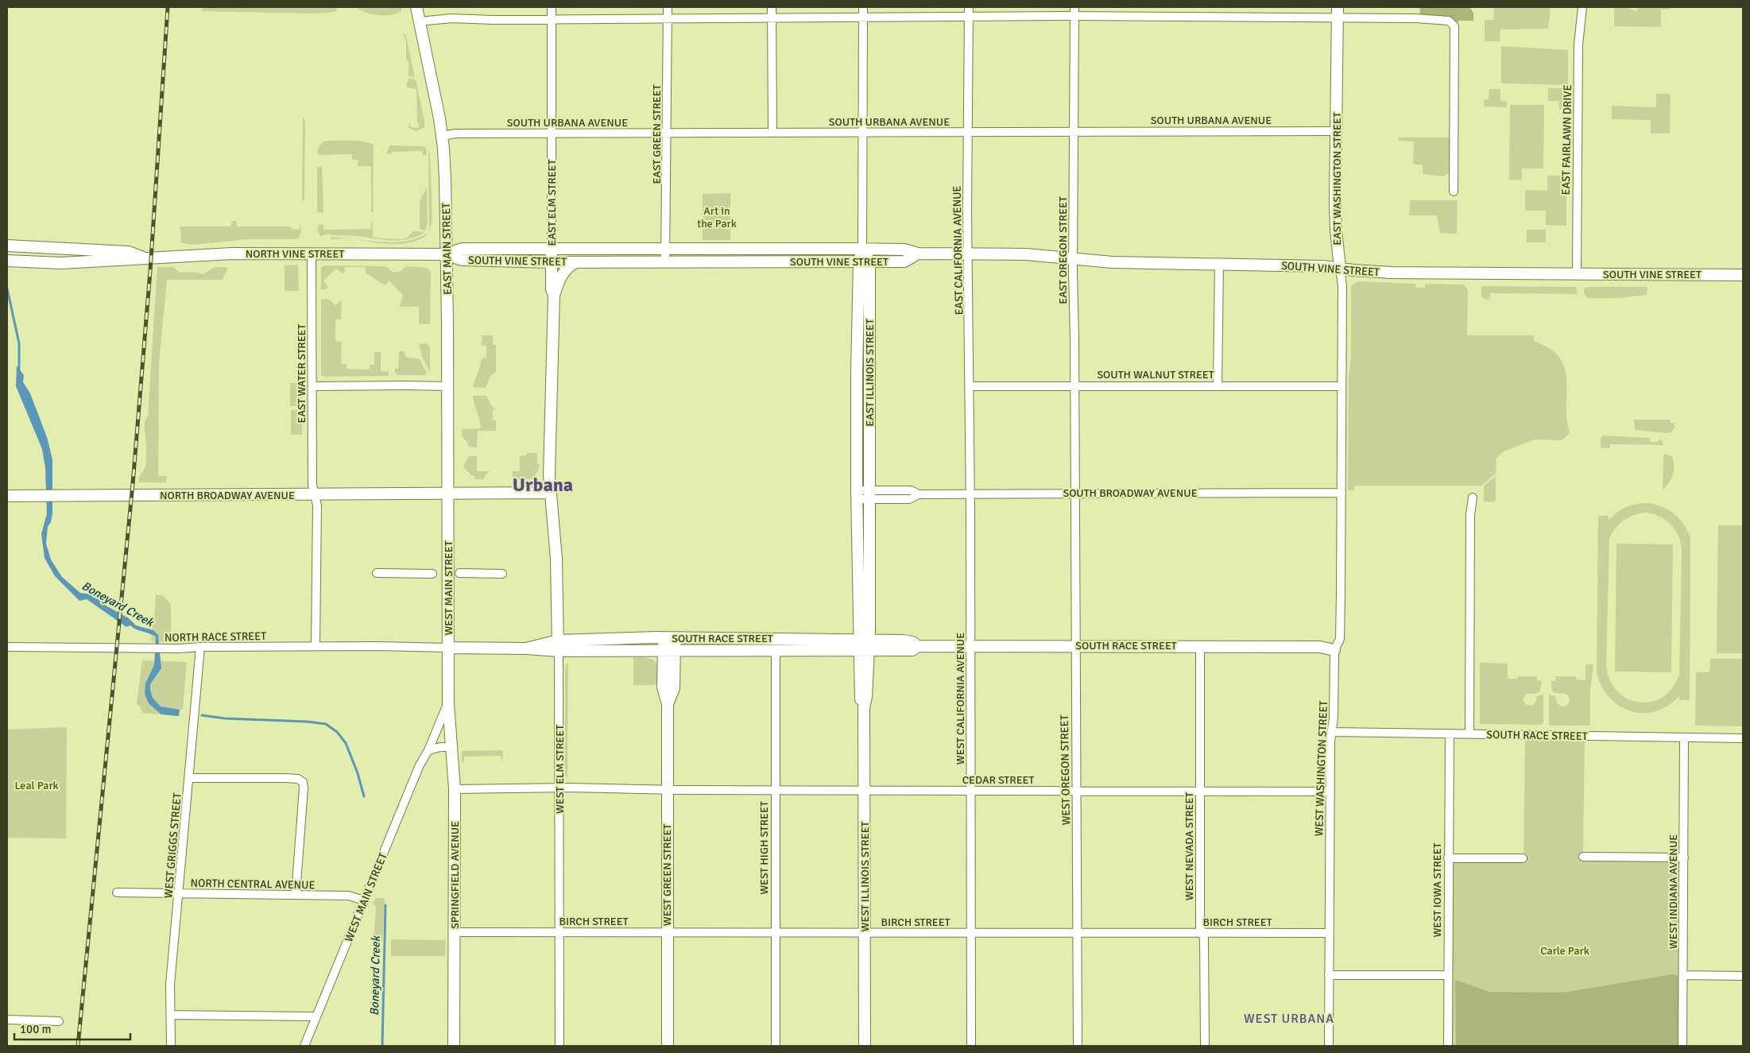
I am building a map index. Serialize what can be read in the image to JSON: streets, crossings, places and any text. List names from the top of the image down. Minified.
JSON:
{"streets":{"street":["SOUTH URBANA AVENUE","EAST GREEN STREET","EAST FAIRLAWN DRIVE","EAST WASHINGTON STREET","EAST ELM STREET","EAST MAIN STREET","EAST CALIFORNIA AVENUE","EAST OREGON STREET","NORTH VINE STREET","SOUTH VINE STREET","EAST ILLINOIS STREET","EAST WATER STREET","SOUTH WALNUT STREET","SOUTH BROADWAY AVENUE","NORTH BROADWAY AVENUE","WEST MAIN STREET","NORTH RACE STREET","SOUTH RACE STREET","WEST CALIFORNIA AVENUE","WEST WASHINGTON STREET","WEST ELM STREET","WEST OREGON STREET","CEDAR STREET","WEST GRIGGS STREET","WEST NEVADA STREET","WEST HIGH STREET","SPRINGFIELD AVENUE","WEST GREEN STREET","WEST ILLINOIS STREET","NORTH CENTRAL AVENUE","WEST IOWA STREET","WEST INDIANA AVENUE","BIRCH STREET"]},"crossings":[["SOUTH URBANA AVENUE","EAST GREEN STREET"],["SOUTH URBANA AVENUE","EAST WASHINGTON STREET"],["SOUTH URBANA AVENUE","EAST ELM STREET"],["SOUTH URBANA AVENUE","EAST MAIN STREET"],["SOUTH URBANA AVENUE","EAST CALIFORNIA AVENUE"],["SOUTH URBANA AVENUE","EAST OREGON STREET"],["SOUTH URBANA AVENUE","EAST ILLINOIS STREET"],["EAST GREEN STREET","SOUTH VINE STREET"],["EAST FAIRLAWN DRIVE","SOUTH VINE STREET"],["EAST WASHINGTON STREET","SOUTH VINE STREET"],["EAST WASHINGTON STREET","SOUTH WALNUT STREET"],["EAST WASHINGTON STREET","SOUTH BROADWAY AVENUE"],["EAST WASHINGTON STREET","WEST WASHINGTON STREET"],["EAST ELM STREET","SOUTH VINE STREET"],["EAST ELM STREET","WEST ELM STREET"],["EAST MAIN STREET","NORTH VINE STREET"],["EAST MAIN STREET","SOUTH VINE STREET"],["EAST MAIN STREET","NORTH BROADWAY AVENUE"],["EAST MAIN STREET","WEST MAIN STREET"],["EAST CALIFORNIA AVENUE","SOUTH VINE STREET"],["EAST CALIFORNIA AVENUE","SOUTH WALNUT STREET"],["EAST CALIFORNIA AVENUE","SOUTH BROADWAY AVENUE"],["EAST CALIFORNIA AVENUE","WEST CALIFORNIA AVENUE"],["EAST OREGON STREET","SOUTH VINE STREET"],["EAST OREGON STREET","SOUTH WALNUT STREET"],["EAST OREGON STREET","SOUTH BROADWAY AVENUE"],["EAST OREGON STREET","WEST OREGON STREET"],["NORTH VINE STREET","SOUTH VINE STREET"],["NORTH VINE STREET","EAST WATER STREET"],["SOUTH VINE STREET","EAST ILLINOIS STREET"],["EAST ILLINOIS STREET","SOUTH BROADWAY AVENUE"],["EAST ILLINOIS STREET","WEST ILLINOIS STREET"],["EAST WATER STREET","NORTH BROADWAY AVENUE"],["EAST WATER STREET","NORTH RACE STREET"],["SOUTH BROADWAY AVENUE","WEST CALIFORNIA AVENUE"],["SOUTH BROADWAY AVENUE","WEST WASHINGTON STREET"],["SOUTH BROADWAY AVENUE","WEST OREGON STREET"],["SOUTH BROADWAY AVENUE","WEST ILLINOIS STREET"],["NORTH BROADWAY AVENUE","WEST MAIN STREET"],["WEST MAIN STREET","SOUTH RACE STREET"],["WEST MAIN STREET","SPRINGFIELD AVENUE"],["WEST MAIN STREET","NORTH CENTRAL AVENUE"],["NORTH RACE STREET","SOUTH RACE STREET"],["NORTH RACE STREET","WEST GRIGGS STREET"],["SOUTH RACE STREET","WEST CALIFORNIA AVENUE"],["SOUTH RACE STREET","WEST WASHINGTON STREET"],["SOUTH RACE STREET","WEST ELM STREET"],["SOUTH RACE STREET","WEST OREGON STREET"],["SOUTH RACE STREET","WEST NEVADA STREET"],["SOUTH RACE STREET","WEST HIGH STREET"],["SOUTH RACE STREET","WEST GREEN STREET"],["SOUTH RACE STREET","WEST ILLINOIS STREET"],["SOUTH RACE STREET","WEST IOWA STREET"],["SOUTH RACE STREET","WEST INDIANA AVENUE"],["WEST CALIFORNIA AVENUE","CEDAR STREET"],["WEST CALIFORNIA AVENUE","BIRCH STREET"],["WEST WASHINGTON STREET","CEDAR STREET"],["WEST WASHINGTON STREET","BIRCH STREET"],["WEST ELM STREET","CEDAR STREET"],["WEST ELM STREET","BIRCH STREET"],["WEST OREGON STREET","CEDAR STREET"],["WEST OREGON STREET","BIRCH STREET"],["CEDAR STREET","WEST NEVADA STREET"],["CEDAR STREET","WEST HIGH STREET"],["CEDAR STREET","SPRINGFIELD AVENUE"],["CEDAR STREET","WEST GREEN STREET"],["CEDAR STREET","WEST ILLINOIS STREET"],["WEST GRIGGS STREET","NORTH CENTRAL AVENUE"],["WEST NEVADA STREET","BIRCH STREET"],["WEST HIGH STREET","BIRCH STREET"],["SPRINGFIELD AVENUE","BIRCH STREET"],["WEST GREEN STREET","BIRCH STREET"],["WEST ILLINOIS STREET","BIRCH STREET"]],"districts":["Urbana","WEST URBANA"],"water":["Boneyard Creek"],"parks":["Art in the Park","Leal Park","Carle Park"],"scale_bar":"100 m"}
